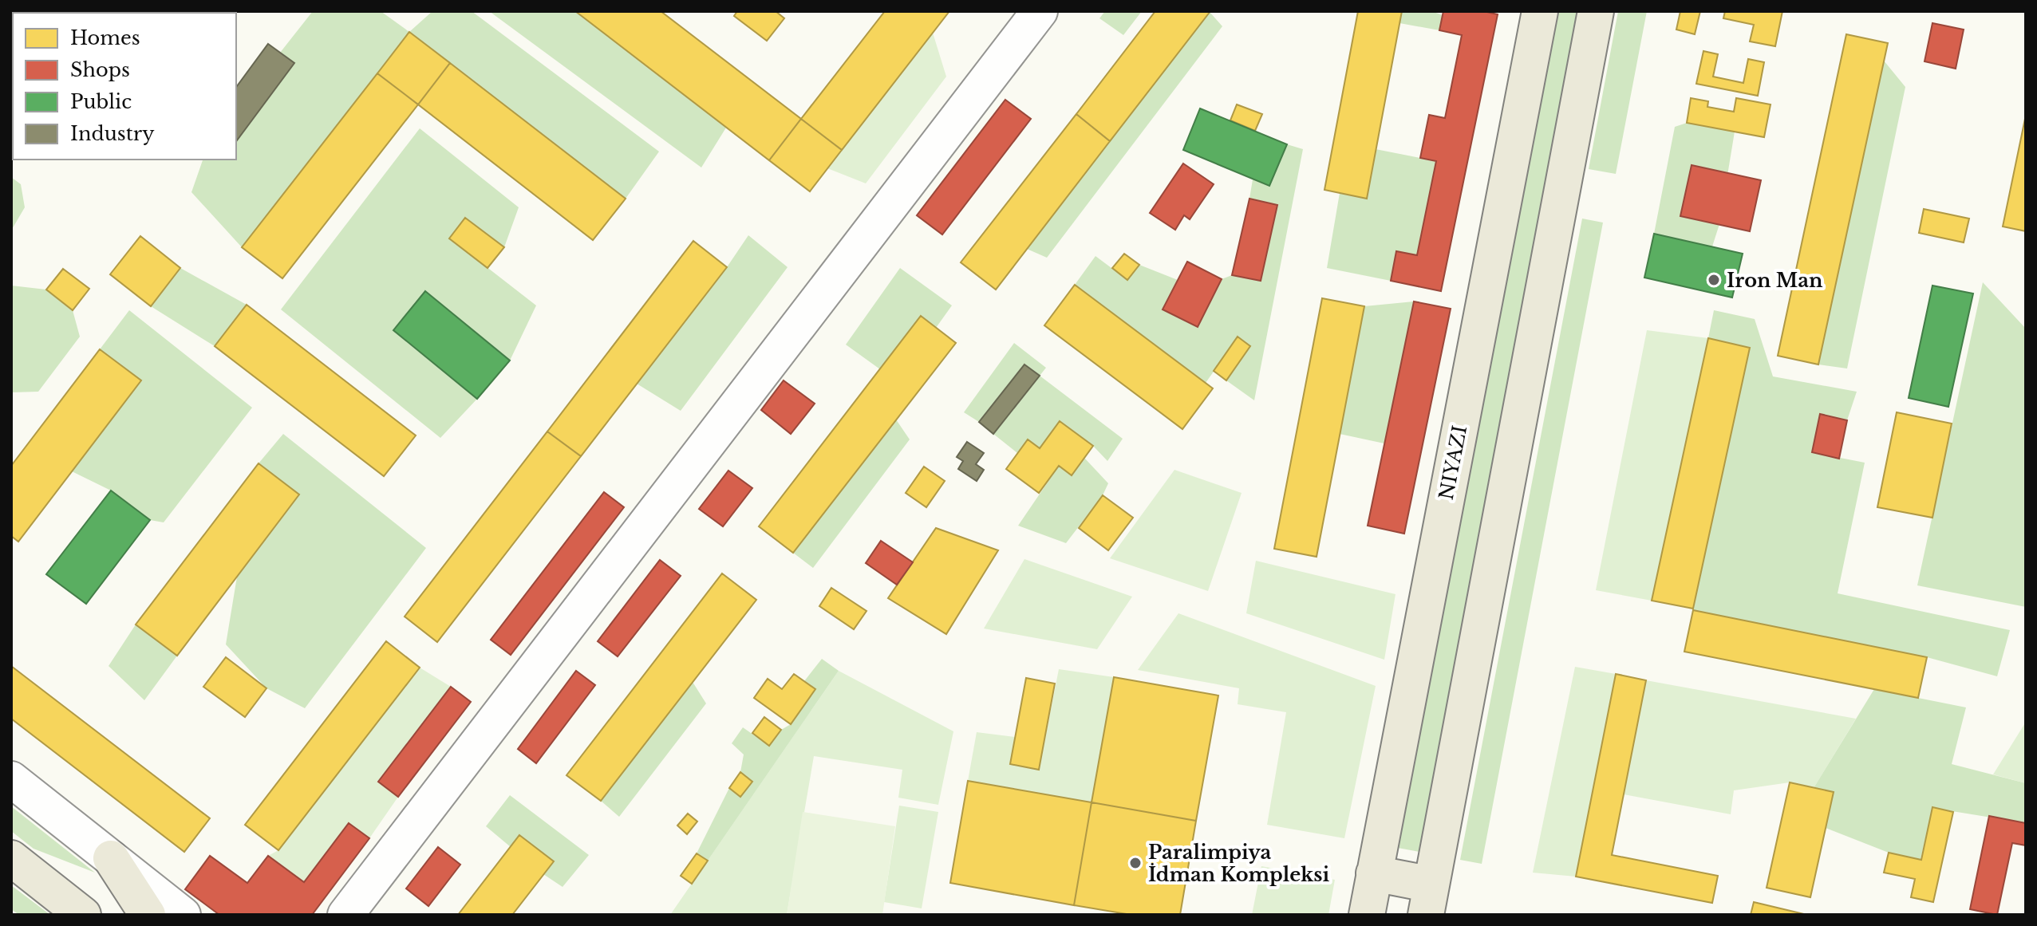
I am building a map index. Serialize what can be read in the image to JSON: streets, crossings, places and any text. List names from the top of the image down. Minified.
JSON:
{"streets":{"main road":["NIYAZI"]},"places":["Iron Man","Paralimpiya İdman Kompleksi"],"legend":["Homes","Shops","Public","Industry"]}
